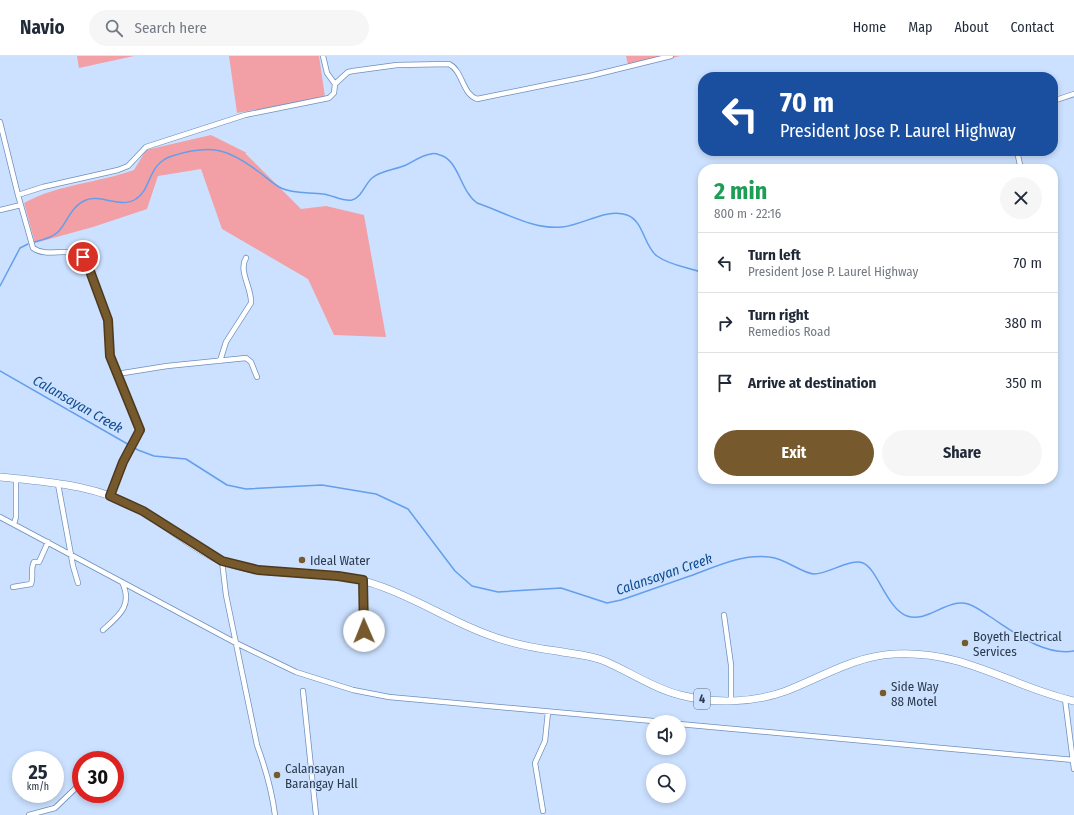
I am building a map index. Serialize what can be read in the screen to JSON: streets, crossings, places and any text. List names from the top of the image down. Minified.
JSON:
{"streets":{"highway":["4"]},"water":["Calansayan Creek"],"places":["Ideal Water","Boyeth Electrical Services","Side Way 88 Motel","Calansayan Barangay Hall"],"page":{"header":"Navio","search":"Search here","nav":["Home","Map","About","Contact"],"turn":["70 m","President Jose P. Laurel Highway"],"heading":["2 min","800 m · 22:16"],"list":[{"name":"Turn left","note":"President Jose P. Laurel Highway","value":"70 m"},{"name":"Turn right","note":"Remedios Road","value":"380 m"},{"name":"Arrive at destination","value":"350 m"}],"buttons":["Exit","Share"],"speed":"25 km/h","limit":"30"}}
